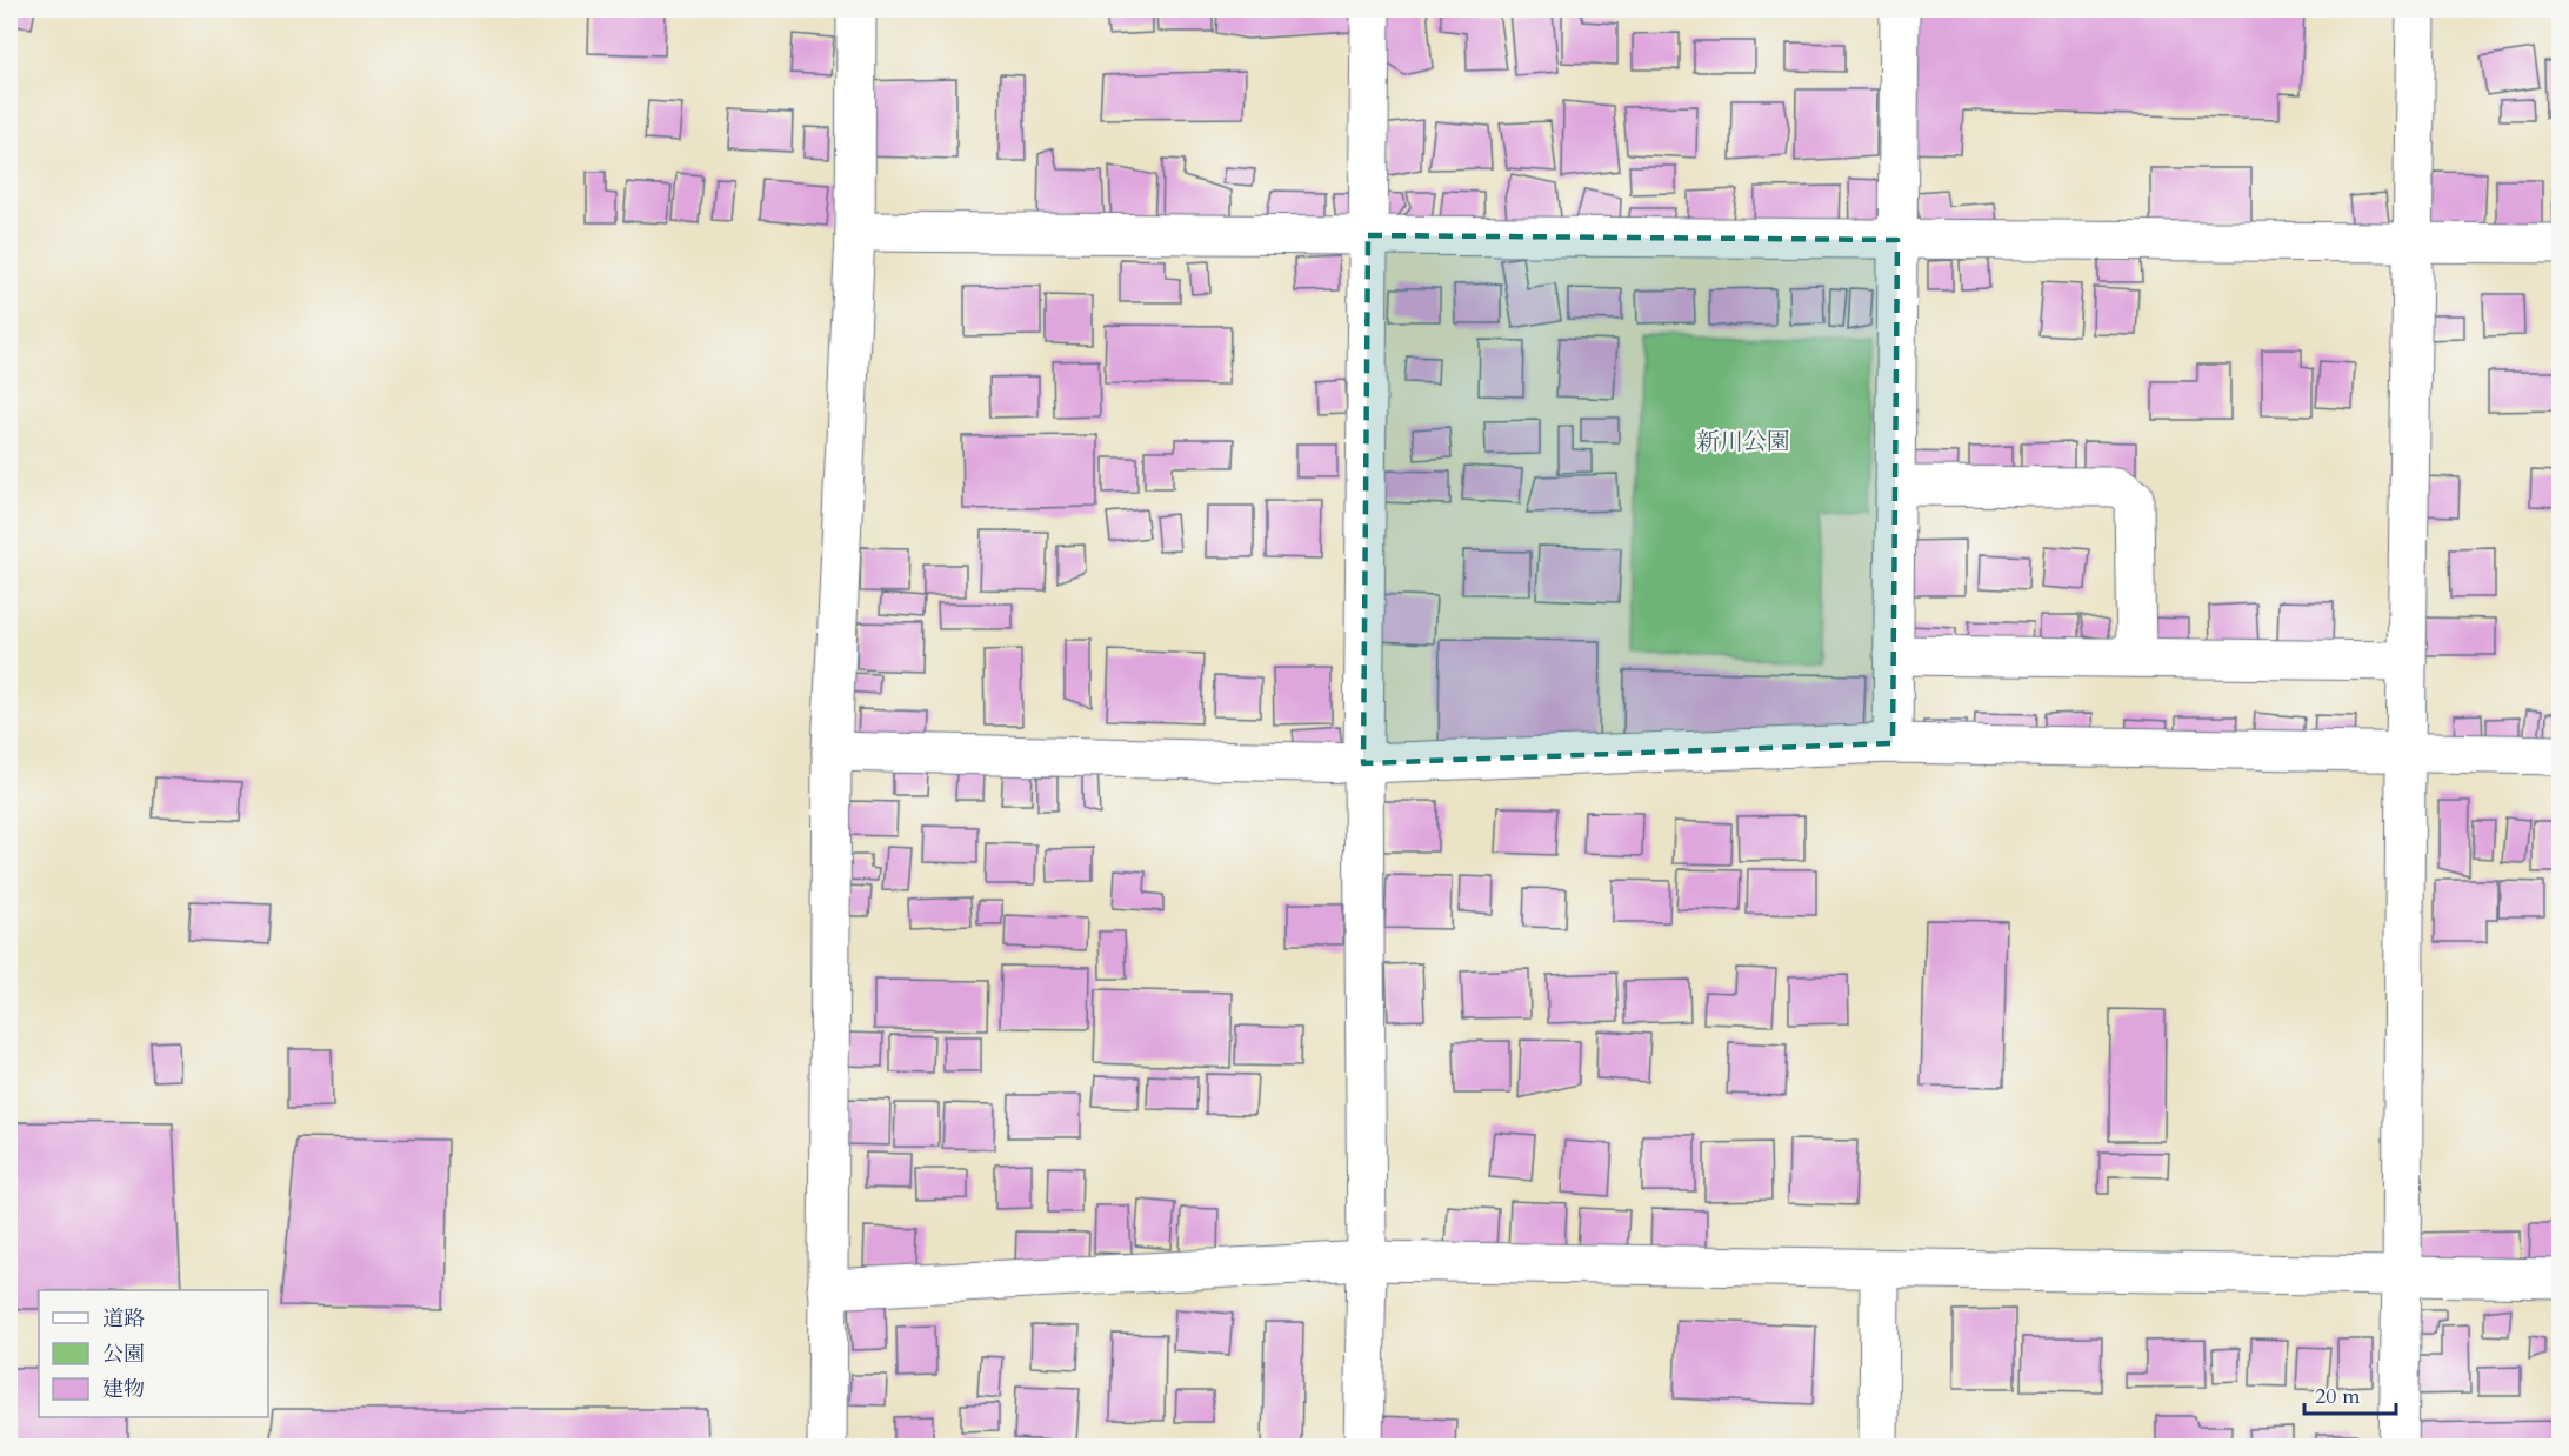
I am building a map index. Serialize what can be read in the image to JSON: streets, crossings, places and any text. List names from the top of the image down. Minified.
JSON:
{"parks":["新川公園"],"legend":["道路","公園","建物"],"scale_bar":"20 m"}
